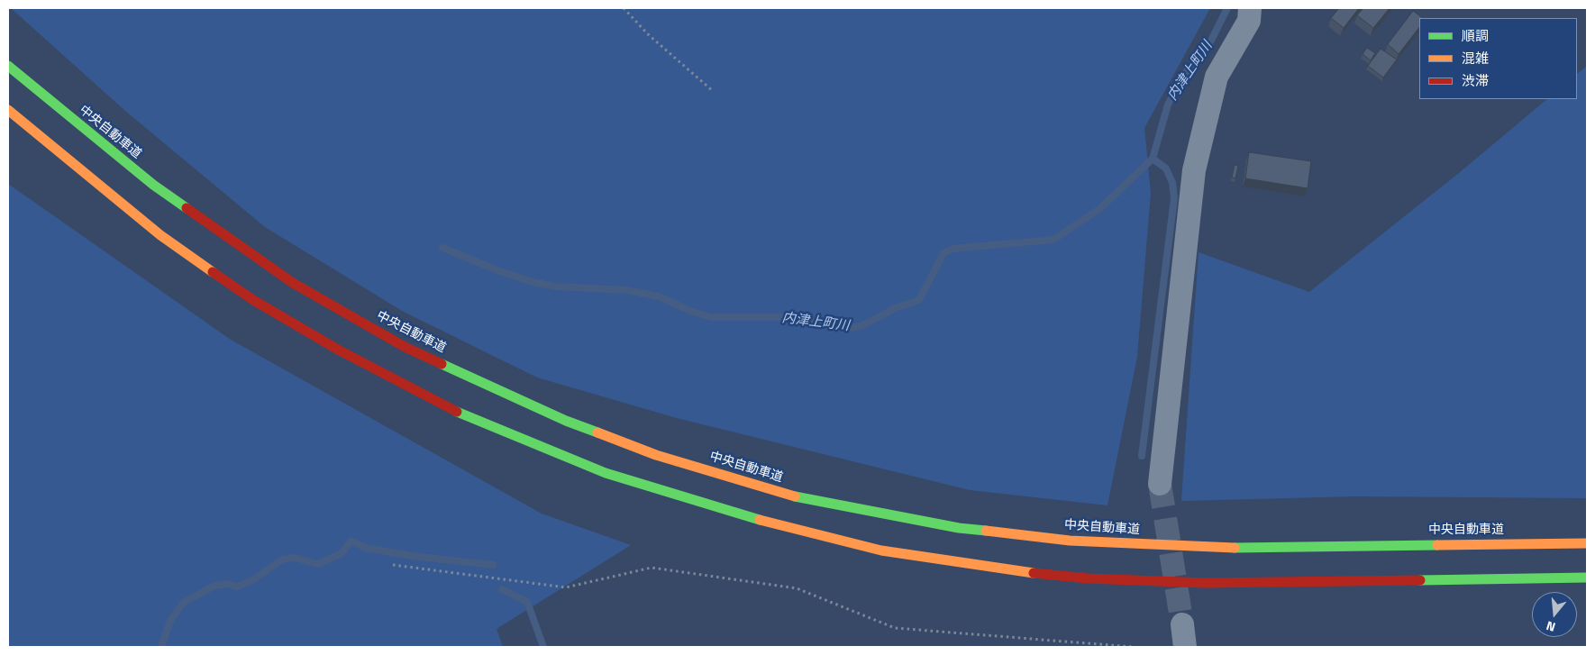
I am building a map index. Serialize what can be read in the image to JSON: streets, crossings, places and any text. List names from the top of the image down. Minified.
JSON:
{"streets":{"highway":["中央自動車道"]},"water":["内津上町川"],"legend":["順調","混雑","渋滞"],"north":"bottom"}
